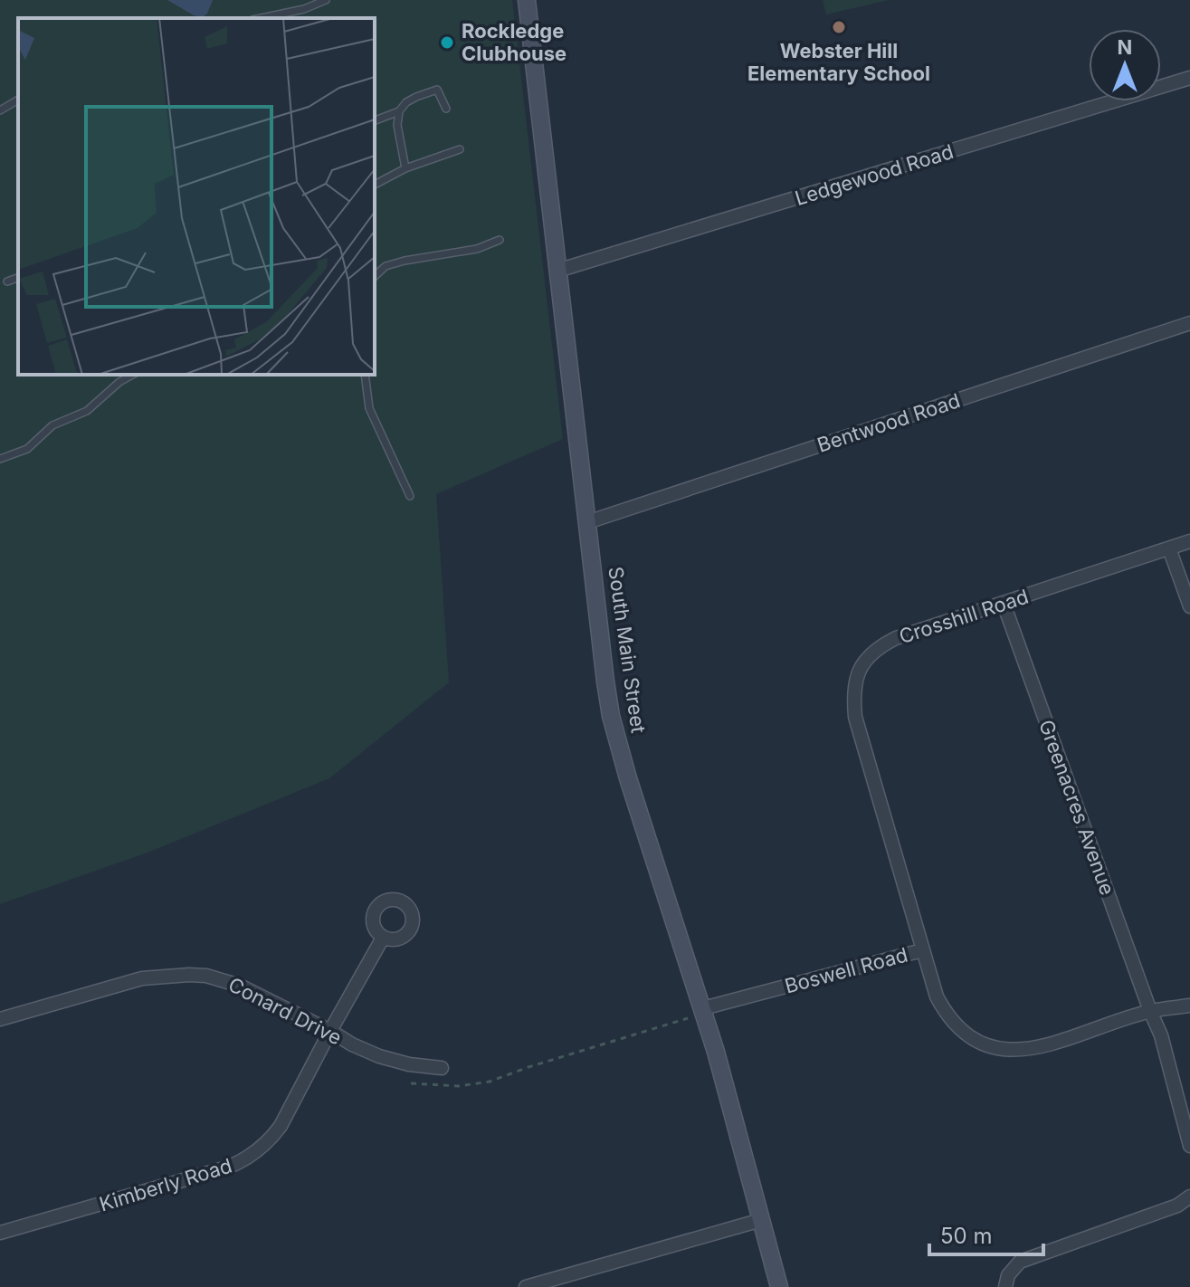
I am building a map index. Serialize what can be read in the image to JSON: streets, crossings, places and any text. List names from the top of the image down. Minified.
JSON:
{"streets":{"main road":["South Main Street"],"street":["Ledgewood Road","Bentwood Road","Crosshill Road","Greenacres Avenue","Boswell Road","Conard Drive","Kimberly Road"]},"crossings":[["Ledgewood Road","South Main Street"],["Bentwood Road","South Main Street"],["Crosshill Road","Greenacres Avenue"],["Crosshill Road","Boswell Road"],["South Main Street","Boswell Road"],["Greenacres Avenue","Boswell Road"],["Conard Drive","Kimberly Road"]],"places":["Webster Hill Elementary School","Rockledge Clubhouse"],"scale_bar":"50 m","north":"top"}
